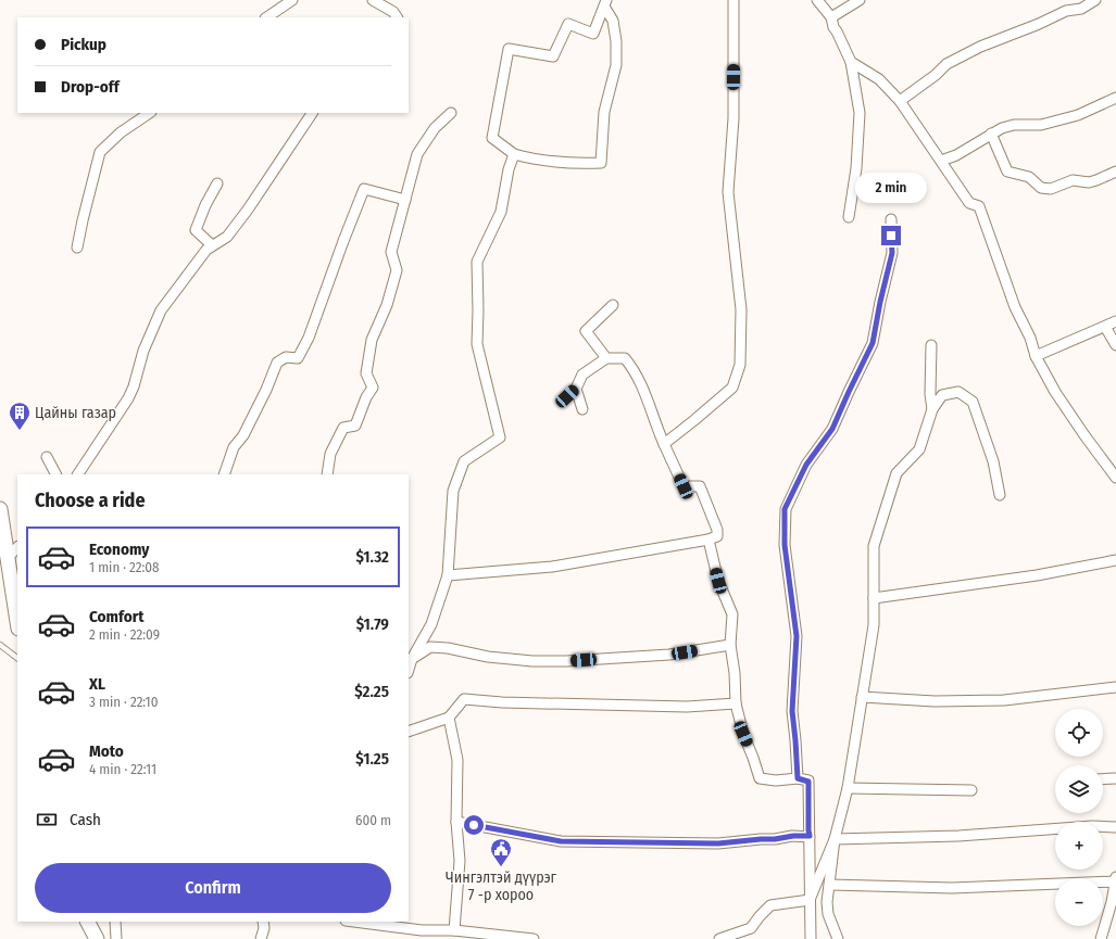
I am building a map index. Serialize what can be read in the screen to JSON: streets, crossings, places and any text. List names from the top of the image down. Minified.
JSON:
{"places":{"building":["Цайны газар"],"public building":["Чингэлтэй дүүрэг 7 -р хороо"]},"page":{"banner":["Pickup","Drop-off"],"bubble":"2 min","heading":"Choose a ride","list":[{"name":"Economy","note":"1 min · 22:08","value":"$1.32"},{"name":"Comfort","note":"2 min · 22:09","value":"$1.79"},{"name":"XL","note":"3 min · 22:10","value":"$2.25"},{"name":"Moto","note":"4 min · 22:11","value":"$1.25"}],"map_buttons":["+","−"],"pay":["Cash","600 m"],"buttons":"Confirm"}}
